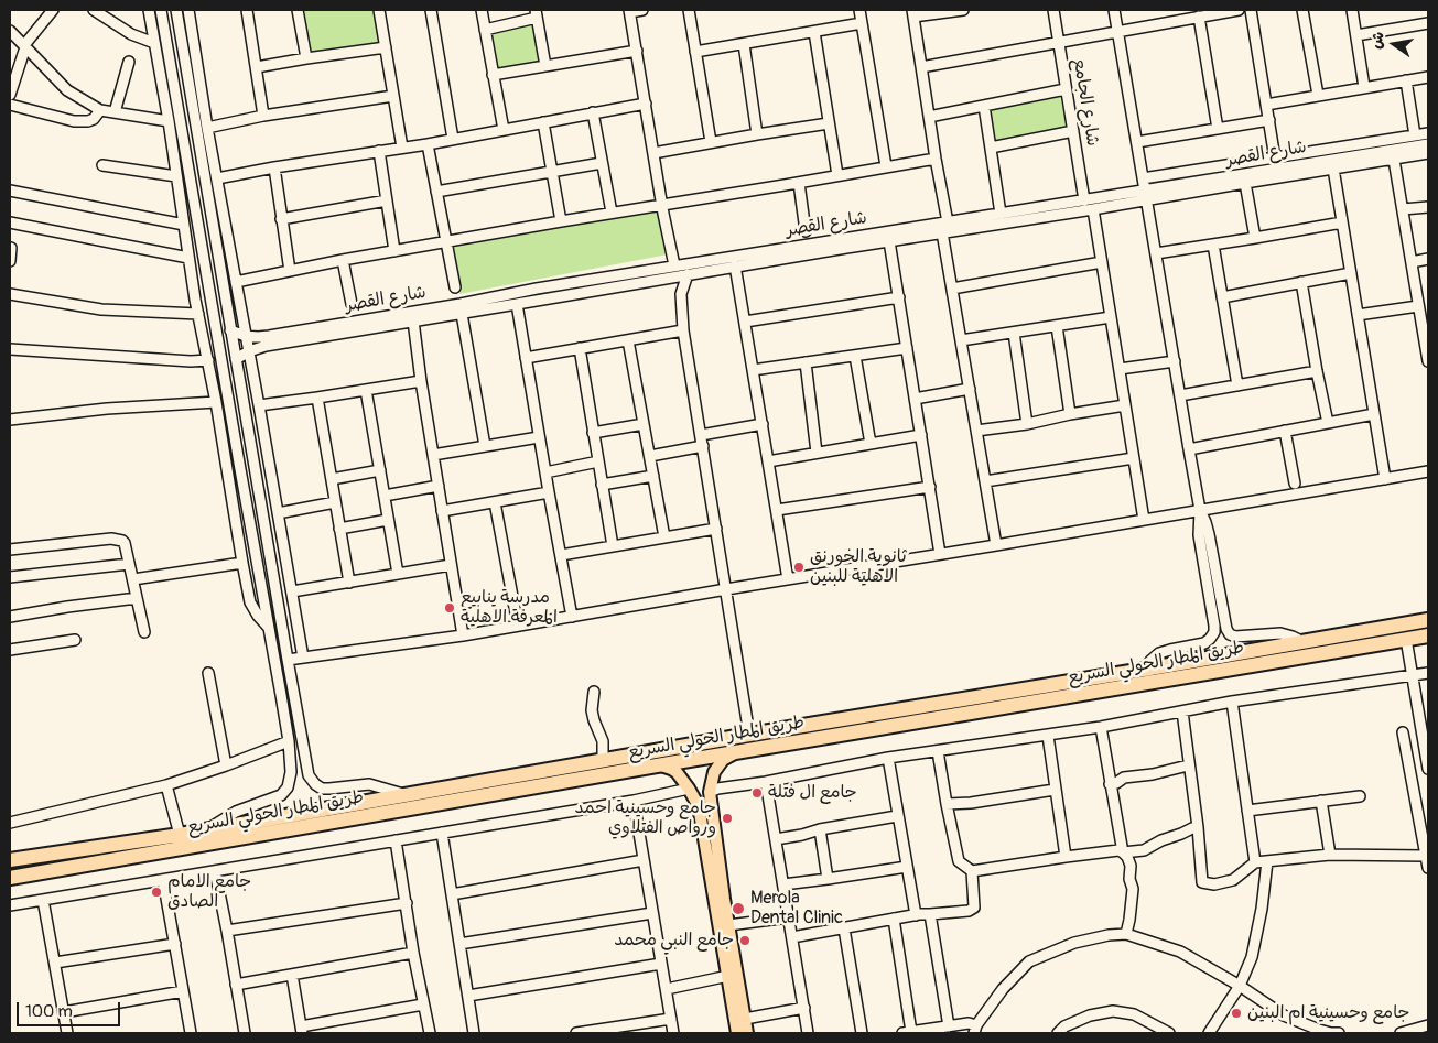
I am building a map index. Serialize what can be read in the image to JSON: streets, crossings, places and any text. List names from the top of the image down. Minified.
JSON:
{"streets":{"highway":["طريق المطار الحولي السريع"],"street":["شارع الجامع","شارع القصر"]},"crossings":[["شارع الجامع","شارع القصر"]],"places":["ثانوية الخورنق الاهلية للبنين","مدرسة ينابيع المعرفة الاهلية","جامع ال فتلة","جامع وحسينية احمد ورواص الفتلاوي","جامع الامام الصادق","Merola Dental Clinic","جامع النبي محمد","جامع وحسينية ام البنين"],"scale_bar":"100 m","north":"left"}
